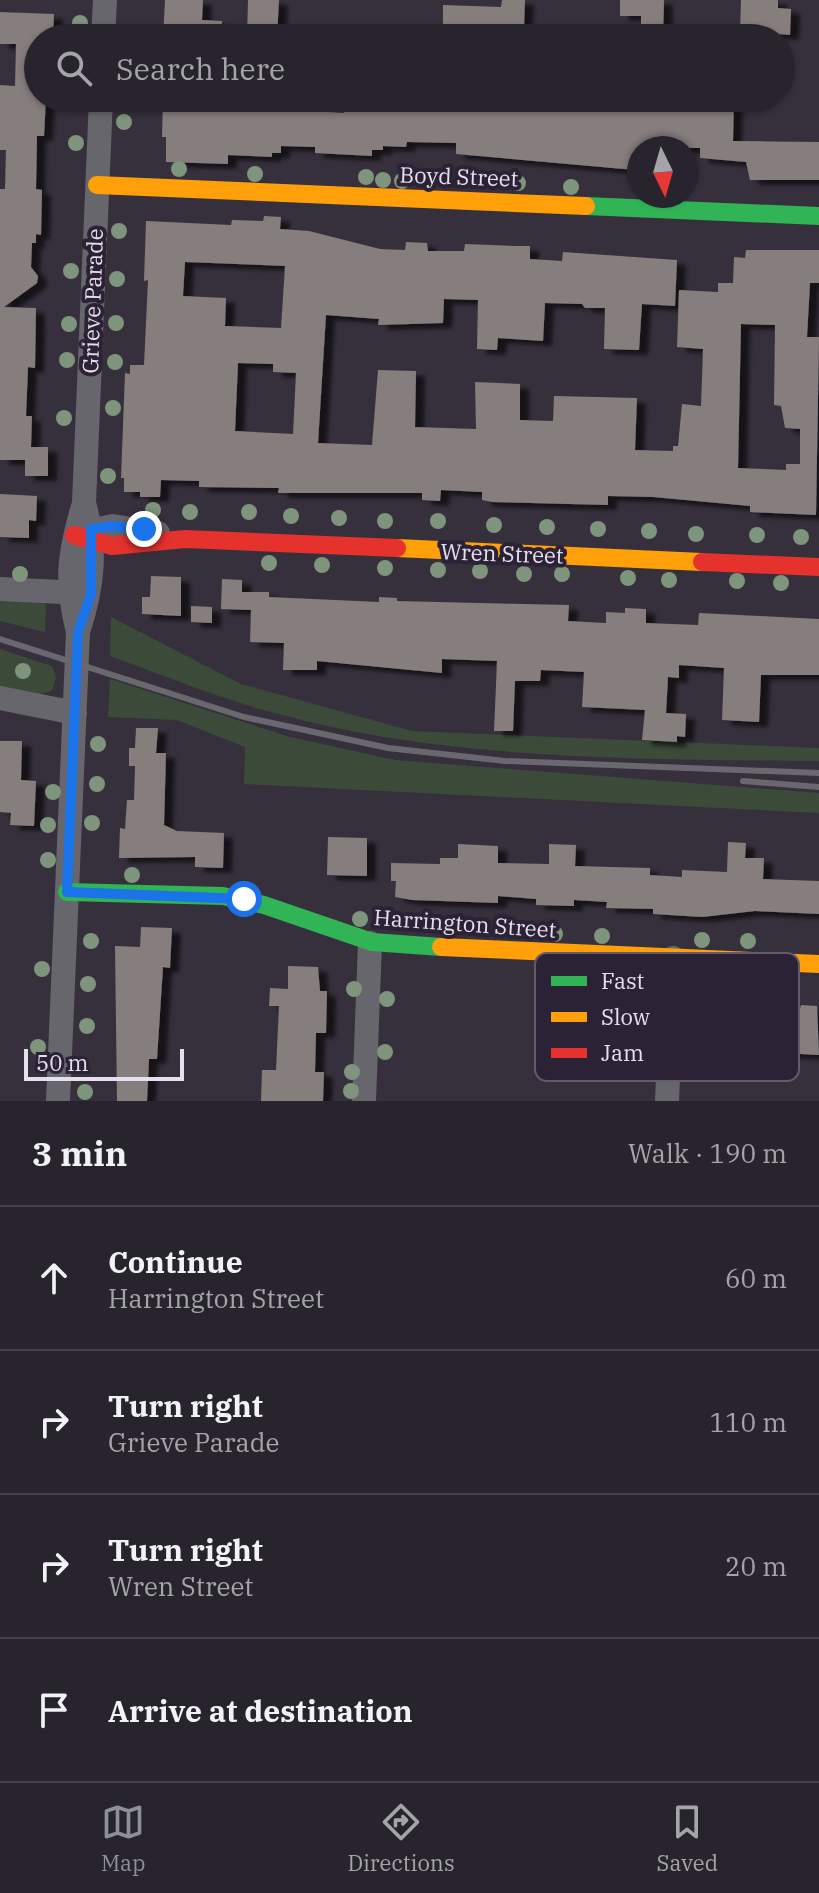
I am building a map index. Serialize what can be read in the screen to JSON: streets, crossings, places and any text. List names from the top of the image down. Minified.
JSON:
{"streets":{"street":["Boyd Street","Grieve Parade","Wren Street","Harrington Street"]},"crossings":[["Boyd Street","Grieve Parade"],["Grieve Parade","Wren Street"],["Grieve Parade","Harrington Street"]],"legend":["Fast","Slow","Jam"],"scale_bar":"50 m","north":"bottom","page":{"search":"Search here","scale":"50 m","heading":["3 min","Walk · 190 m"],"list":[["Continue","Harrington Street","60 m"],["Turn right","Grieve Parade","110 m"],["Turn right","Wren Street","20 m"],"Arrive at destination"],"nav":["Map","Directions","Saved"]}}
